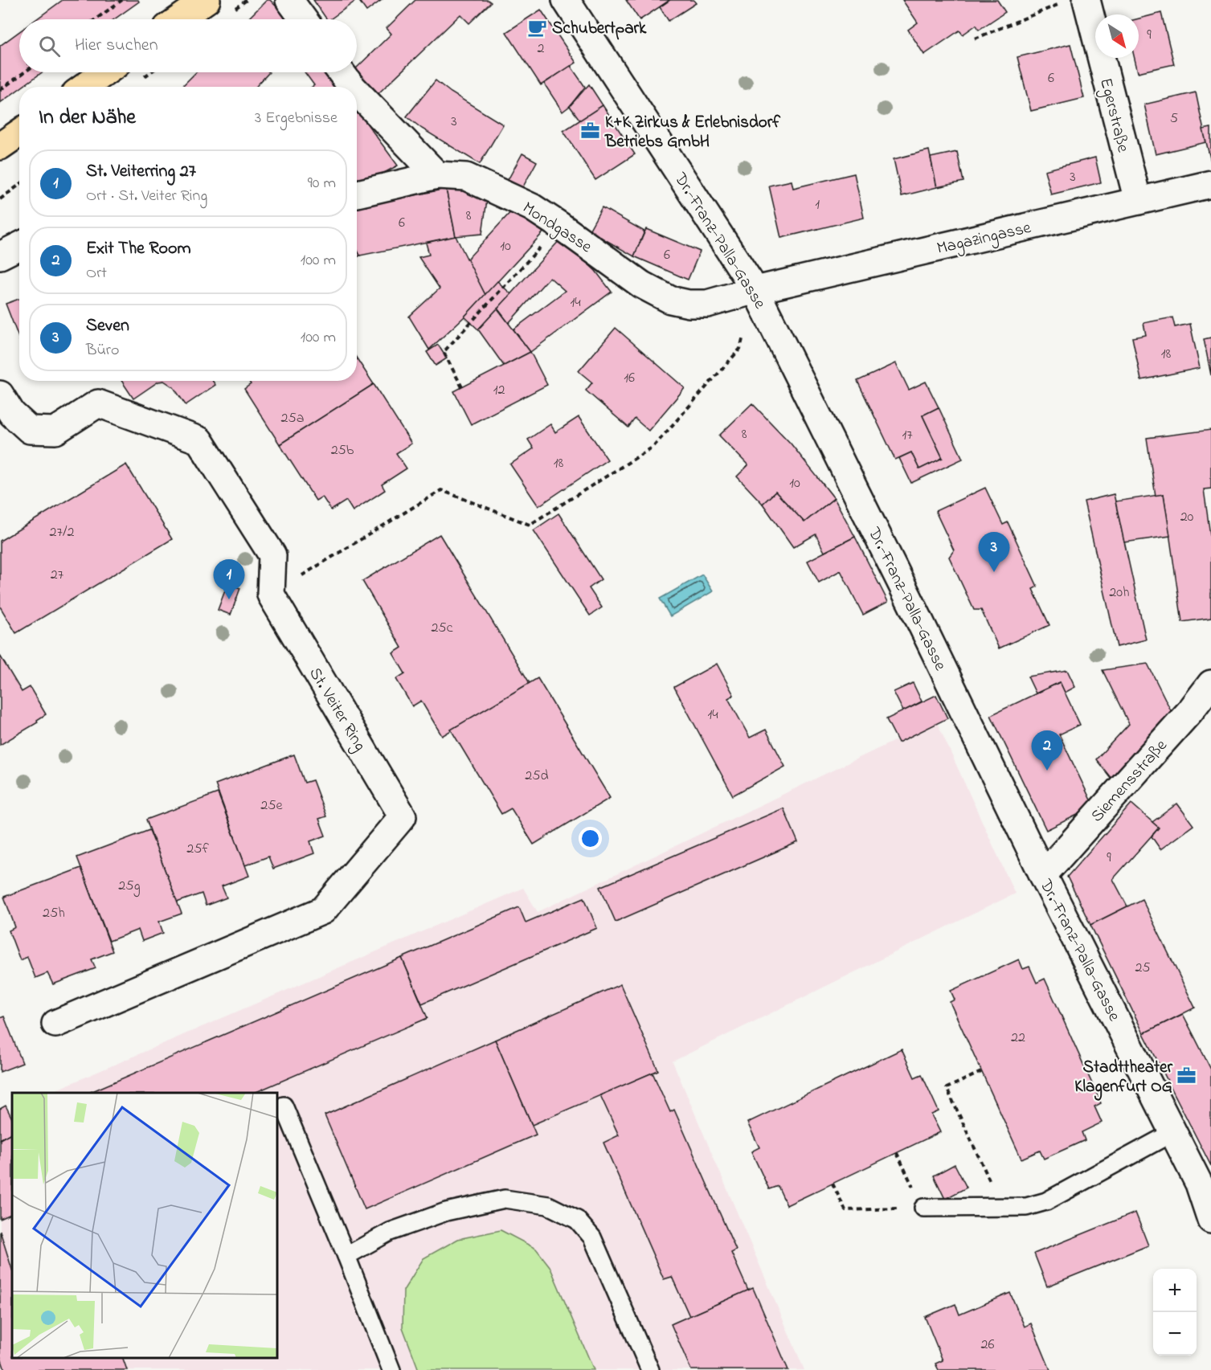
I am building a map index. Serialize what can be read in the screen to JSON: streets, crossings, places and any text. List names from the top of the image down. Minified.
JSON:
{"streets":{"street":["Egerstraße","Mondgasse","Magazingasse","Dr.-Franz-Palla-Gasse","St. Veiter Ring","Siemensstraße"]},"crossings":[["Egerstraße","Magazingasse"],["Mondgasse","Magazingasse"],["Mondgasse","Dr.-Franz-Palla-Gasse"],["Magazingasse","Dr.-Franz-Palla-Gasse"],["Dr.-Franz-Palla-Gasse","Siemensstraße"]],"places":{"cafe":["Schubertpark"],"office":["K+K Zirkus & Erlebnisdorf Betriebs GmbH","Stadttheater Klagenfurt OG"]},"house_numbers":["9","2","6","5","3","3","1","8","6","10","6","14","18","16","12","25a","8","17","25b","18","10","20","27/2","27","20h","25c","14","25d","25e","25f","9","25g","25h","25","22","26"],"north":"bottom right","page":{"search":"Hier suchen","heading":["In der Nähe","3 Ergebnisse"],"list":[{"mark":"1","name":"St. Veiterring 27","note":"Ort · St. Veiter Ring","value":"90 m"},{"mark":"2","name":"Exit The Room","note":"Ort","value":"100 m"},{"mark":"3","name":"Seven","note":"Büro","value":"100 m"}],"pins":["3","1","2"],"map_buttons":["+","−"]}}
